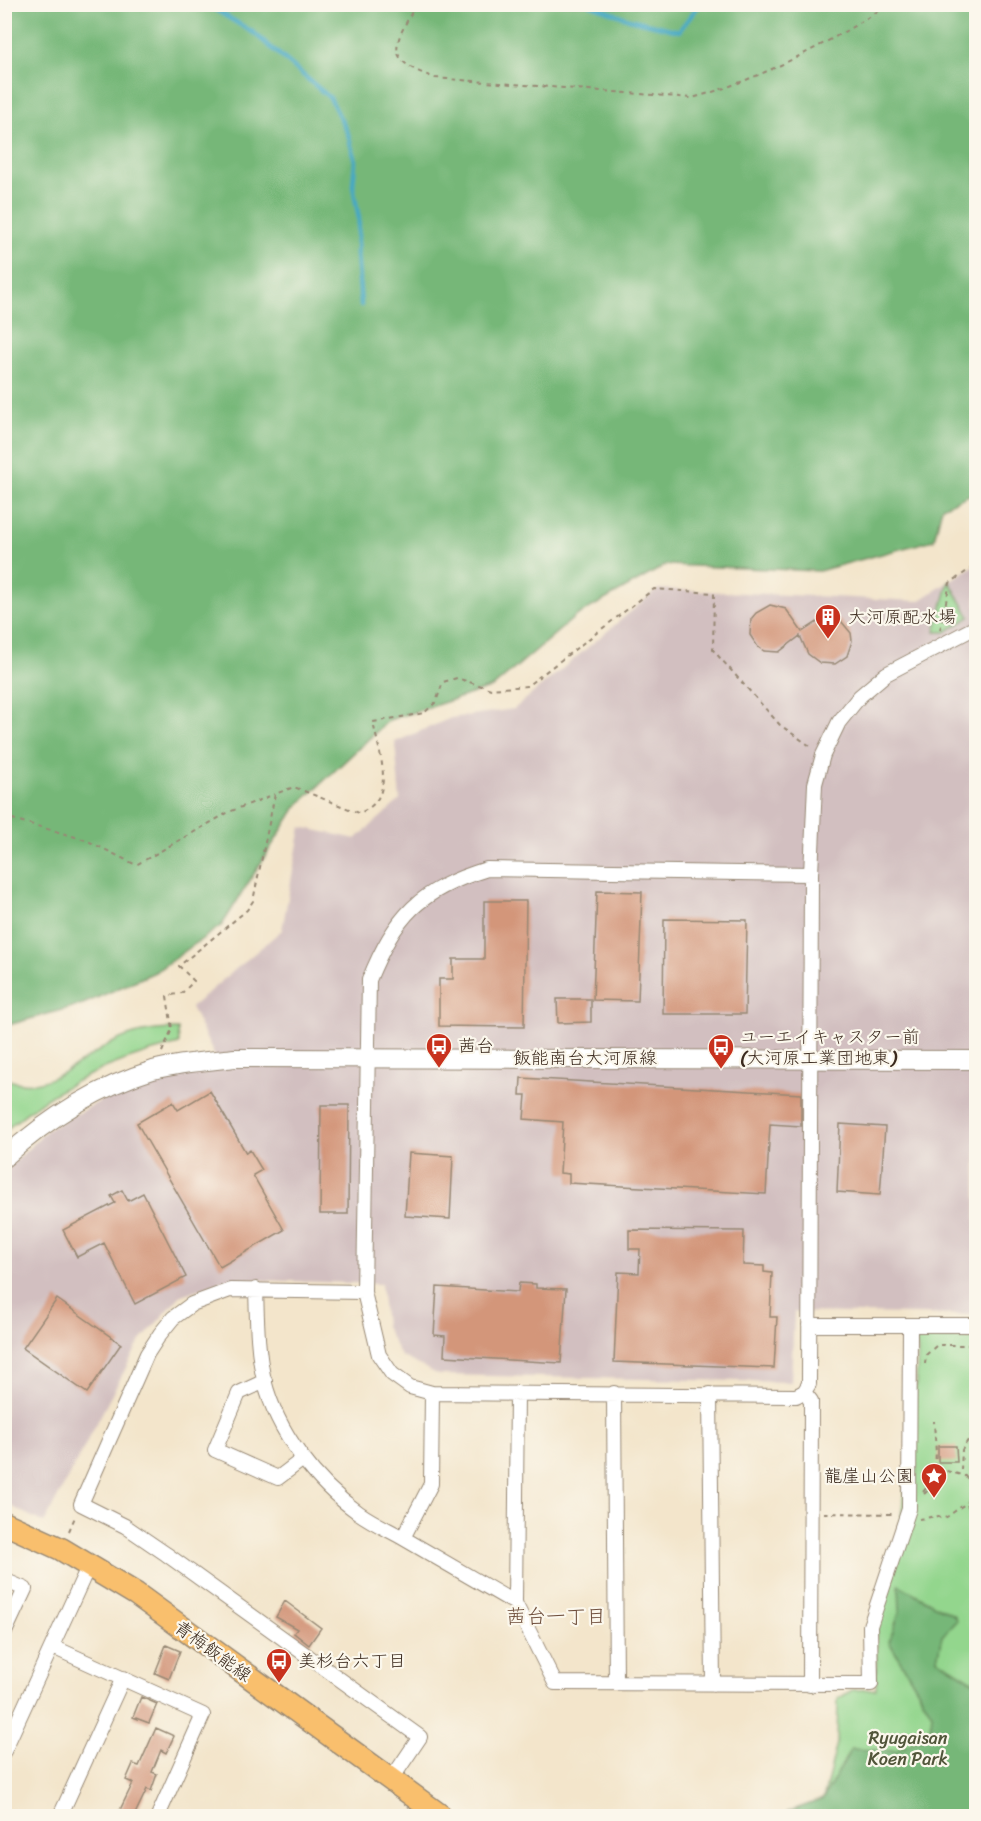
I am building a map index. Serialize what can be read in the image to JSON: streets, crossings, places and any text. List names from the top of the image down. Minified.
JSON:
{"streets":{"main road":["青梅飯能線"],"street":["飯能南台大河原線"]},"districts":["茜台一丁目"],"parks":["Ryugaisan Koen Park"],"places":{"building":["大河原配水場"],"bus stop":["茜台","ユーエイキャスター前 (大河原工業団地東)","美杉台六丁目"],"place":["龍崖山公園"]}}
